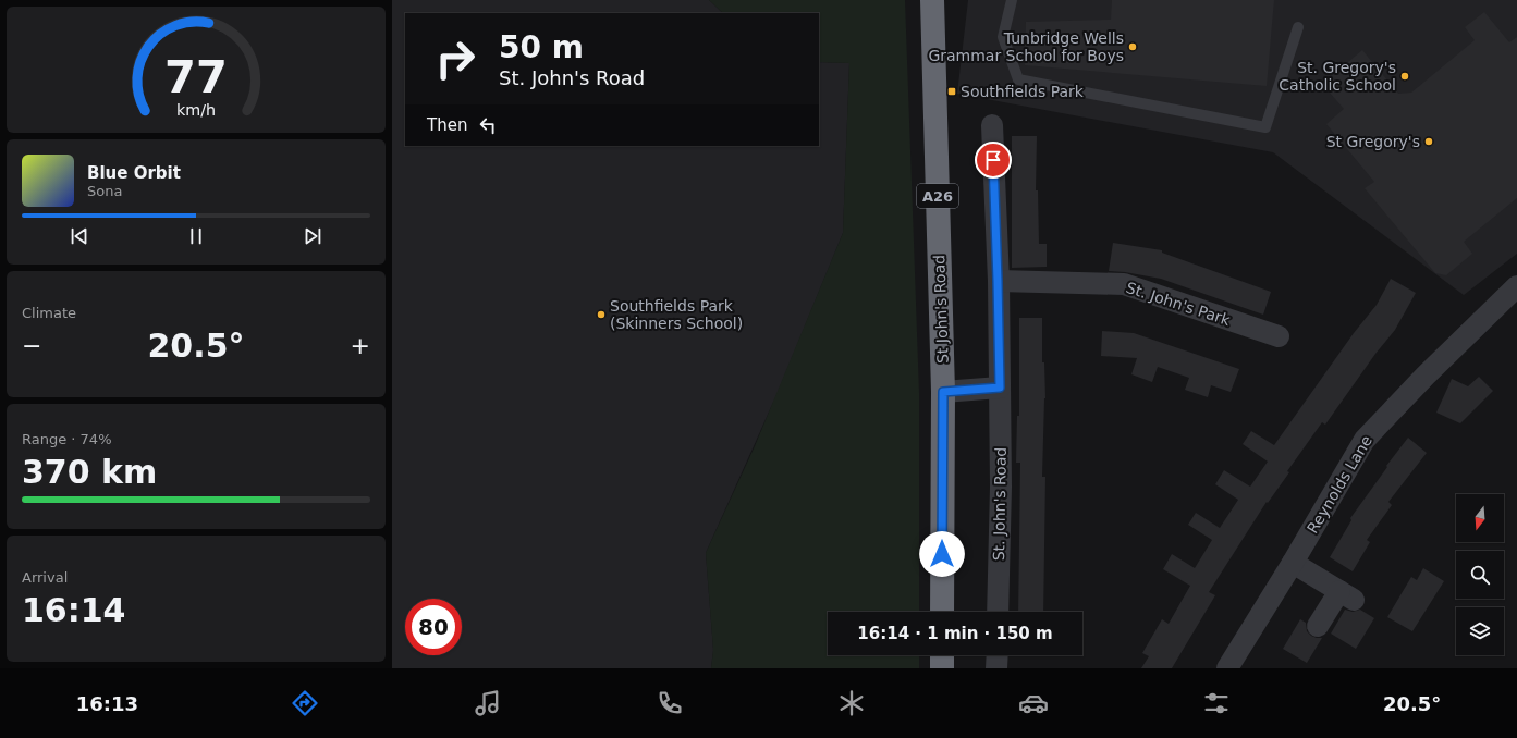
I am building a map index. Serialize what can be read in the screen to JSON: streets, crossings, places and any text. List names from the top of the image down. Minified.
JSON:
{"streets":{"highway":["A26","St John's Road"],"street":["St. John's Park","Reynolds Lane","St. John's Road"]},"crossings":[["St. John's Park","St. John's Road"]],"places":{"other":["Tunbridge Wells Grammar School for Boys","St. Gregory's Catholic School","St Gregory's","Southfields Park (Skinners School)"],"transit":["Southfields Park"]},"north":"bottom","page":{"turn":["50 m","St. John's Road"],"then":"Then","song":["Blue Orbit","Sona"],"tile":["Climate",["Range · 74%","370 km"],["Arrival","16:14"]],"heat":["−","20.5°","+"],"limit":"80","trip":"16:14 · 1 min · 150 m","tabs":["16:13","20.5°"],"gauge":["77","km/h"]}}
